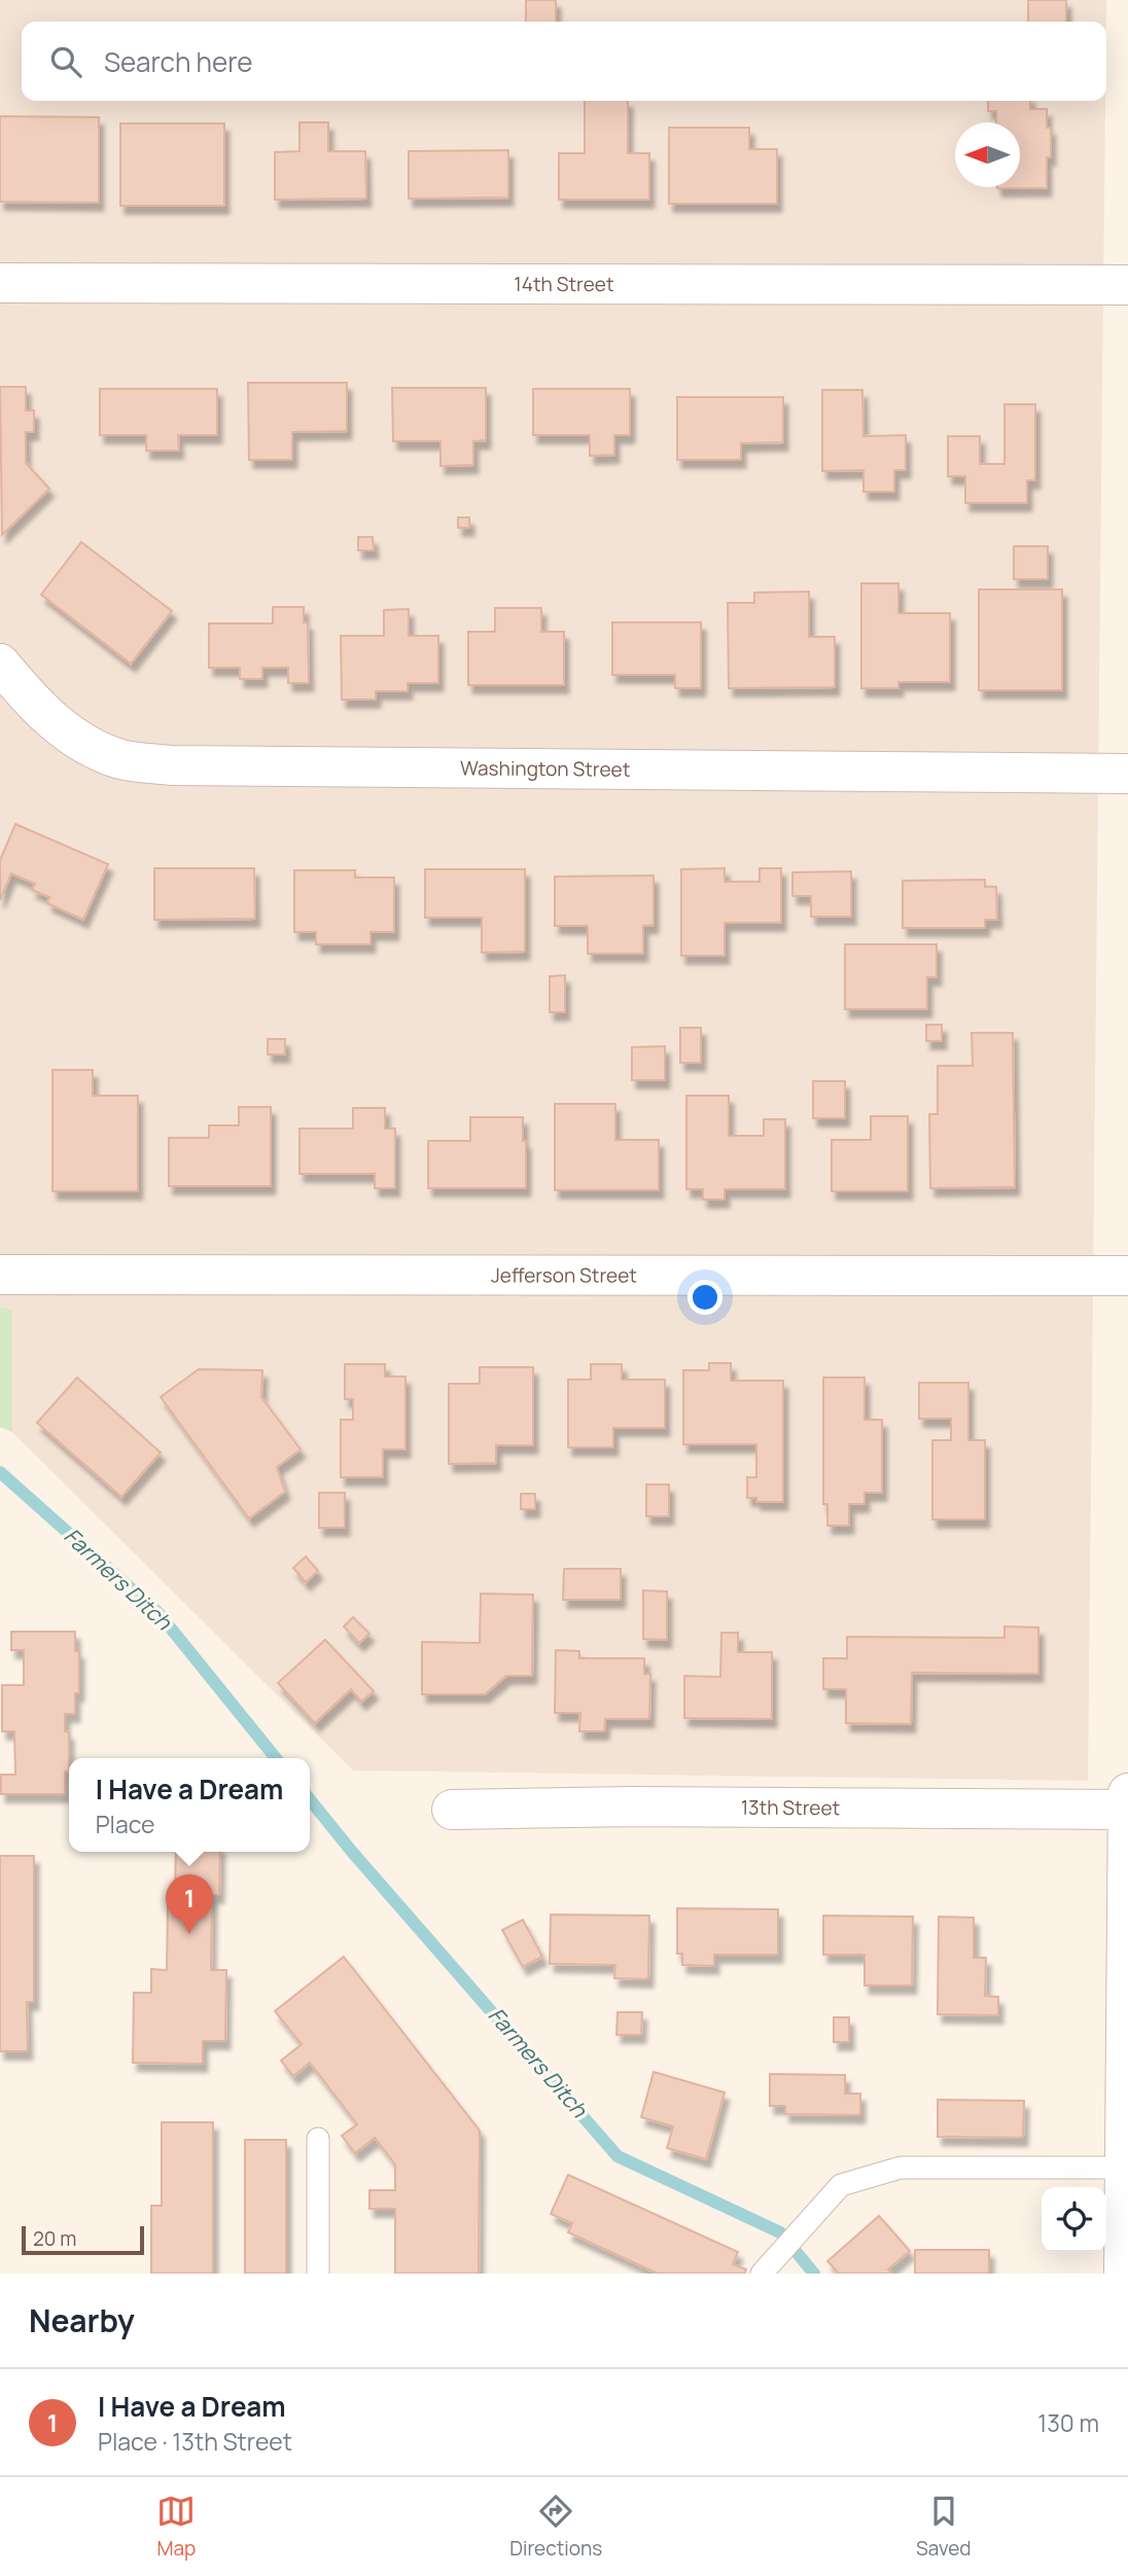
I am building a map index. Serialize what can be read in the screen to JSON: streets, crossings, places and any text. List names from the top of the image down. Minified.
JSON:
{"streets":{"street":["14th Street","Washington Street","Jefferson Street","13th Street"]},"water":["Farmers Ditch"],"scale_bar":"20 m","north":"left","page":{"search":"Search here","popup":["I Have a Dream","Place"],"pins":"1","scale":"20 m","heading":"Nearby","list":[{"mark":"1","name":"I Have a Dream","note":"Place · 13th Street","value":"130 m"}],"nav":["Map","Directions","Saved"]}}
